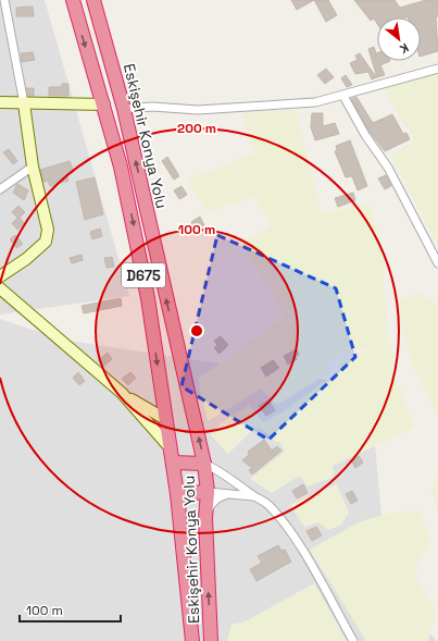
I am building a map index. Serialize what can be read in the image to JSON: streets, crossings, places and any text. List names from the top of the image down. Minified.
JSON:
{"streets":{"highway":["Eskişehir Konya Yolu","D675"]},"scale_bar":"100 m","north":"bottom right","rings":["200 m","100 m"]}
